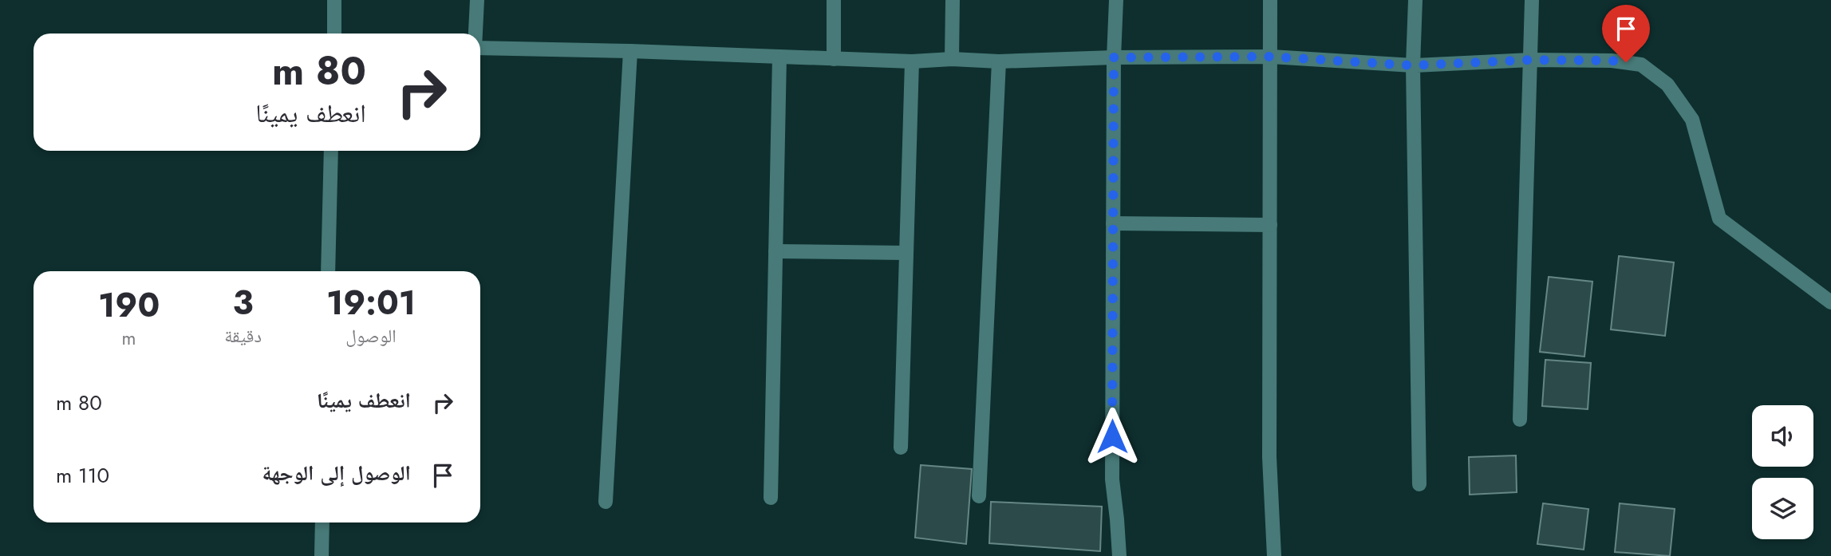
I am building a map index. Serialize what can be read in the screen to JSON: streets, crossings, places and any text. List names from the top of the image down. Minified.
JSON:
{"page":{"turn":["80 m","انعطف يمينًا"],"eta":["19:01","الوصول","3","دقيقة","190","m"],"list":[{"name":"انعطف يمينًا","value":"80 m"},{"name":"الوصول إلى الوجهة","value":"110 m"}]}}
